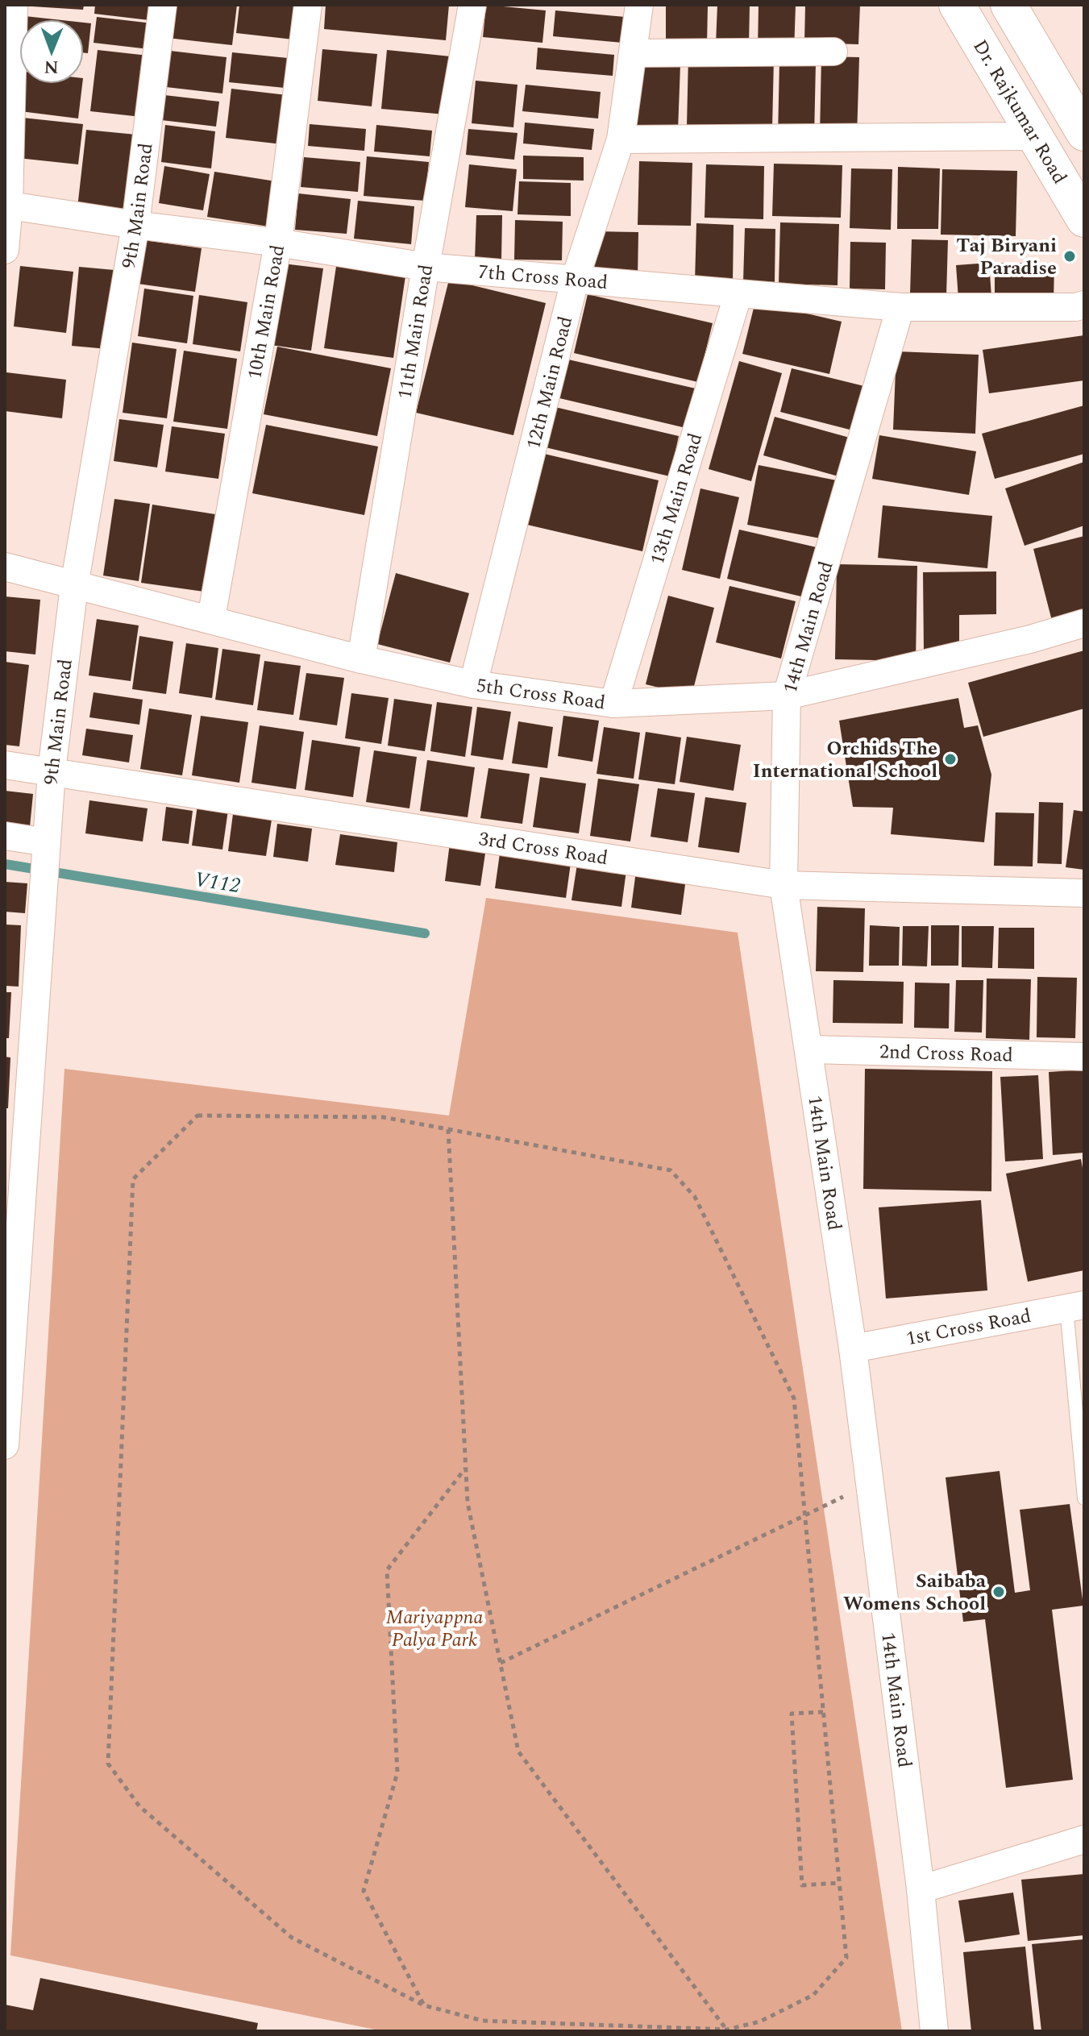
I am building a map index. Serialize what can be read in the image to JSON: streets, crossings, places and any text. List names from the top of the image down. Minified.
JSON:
{"streets":{"main road":["Dr. Rajkumar Road"],"street":["9th Main Road","7th Cross Road","10th Main Road","11th Main Road","12th Main Road","13th Main Road","14th Main Road","5th Cross Road","3rd Cross Road","2nd Cross Road","1st Cross Road"]},"crossings":[["9th Main Road","7th Cross Road"],["9th Main Road","5th Cross Road"],["9th Main Road","3rd Cross Road"],["7th Cross Road","10th Main Road"],["7th Cross Road","11th Main Road"],["7th Cross Road","12th Main Road"],["7th Cross Road","13th Main Road"],["7th Cross Road","14th Main Road"],["10th Main Road","5th Cross Road"],["11th Main Road","5th Cross Road"],["12th Main Road","5th Cross Road"],["13th Main Road","5th Cross Road"],["14th Main Road","5th Cross Road"],["14th Main Road","3rd Cross Road"],["14th Main Road","2nd Cross Road"],["14th Main Road","1st Cross Road"]],"water":["V112"],"parks":["Mariyappna Palya Park"],"places":["Taj Biryani Paradise","Orchids The International School","Saibaba Womens School"],"north":"bottom"}
